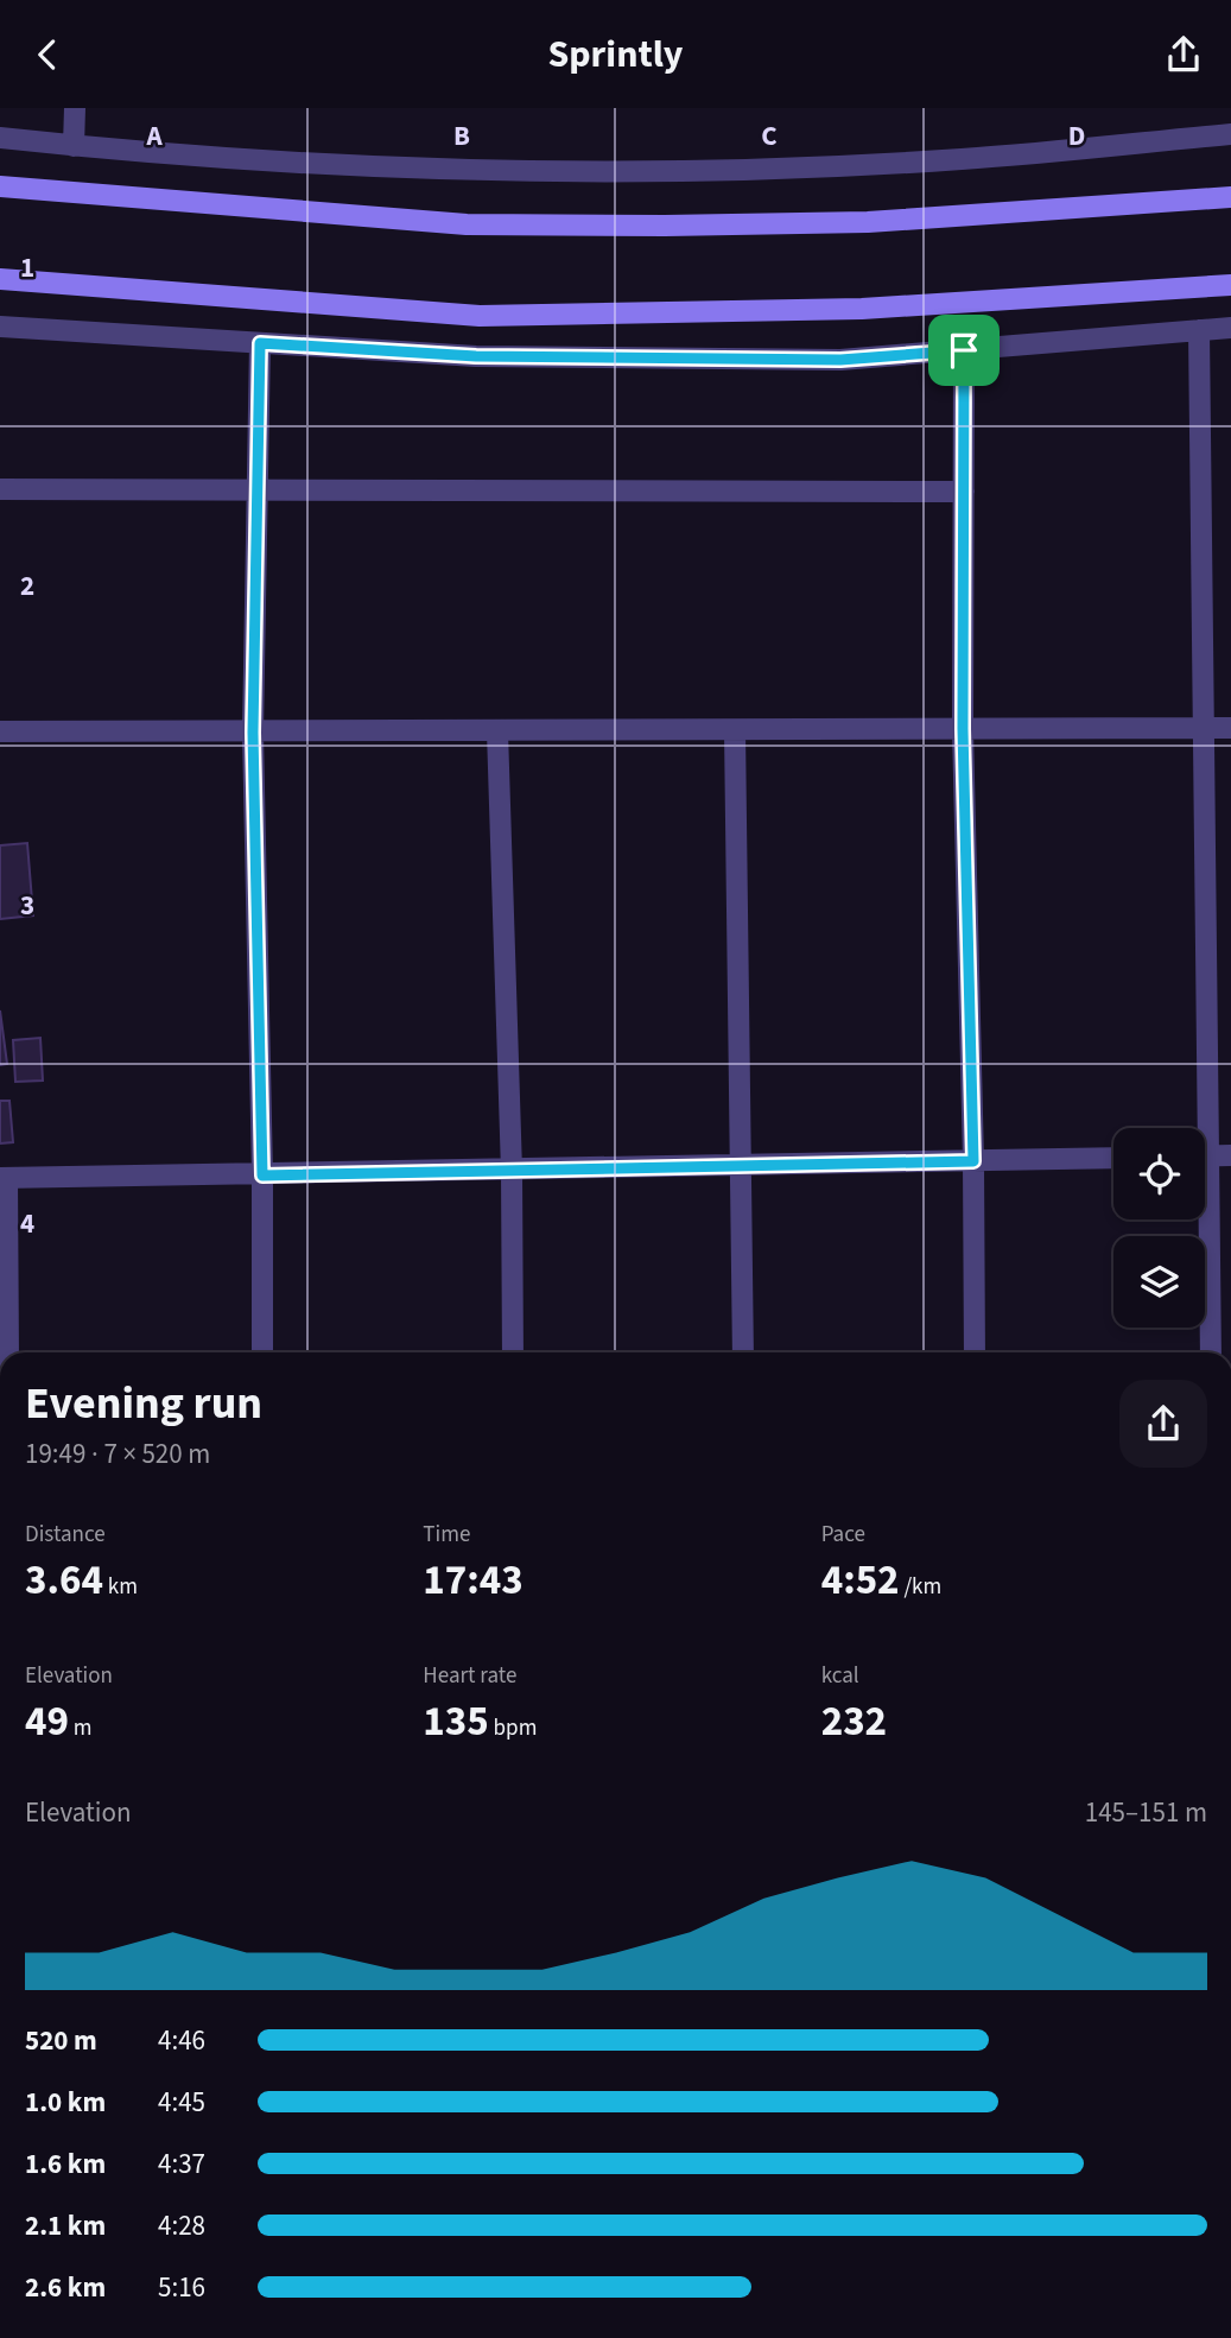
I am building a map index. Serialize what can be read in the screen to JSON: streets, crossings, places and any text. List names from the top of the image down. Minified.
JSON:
{"page":{"header":"Sprintly","heading":["Evening run","19:49 · 7 × 520 m"],"stats":[["Distance","3.64 km"],["Time","17:43"],["Pace","4:52 /km"],["Elevation","49 m"],["Heart rate","135 bpm"],["kcal","232"]],"chart":["Elevation","145–151 m"],"list":[{"name":"520 m","note":"4:46"},{"name":"1.0 km","note":"4:45"},{"name":"1.6 km","note":"4:37"},{"name":"2.1 km","note":"4:28"},{"name":"2.6 km","note":"5:16"}]},"grid":{"columns":["A","B","C","D"],"rows":["1","2","3","4"]}}
